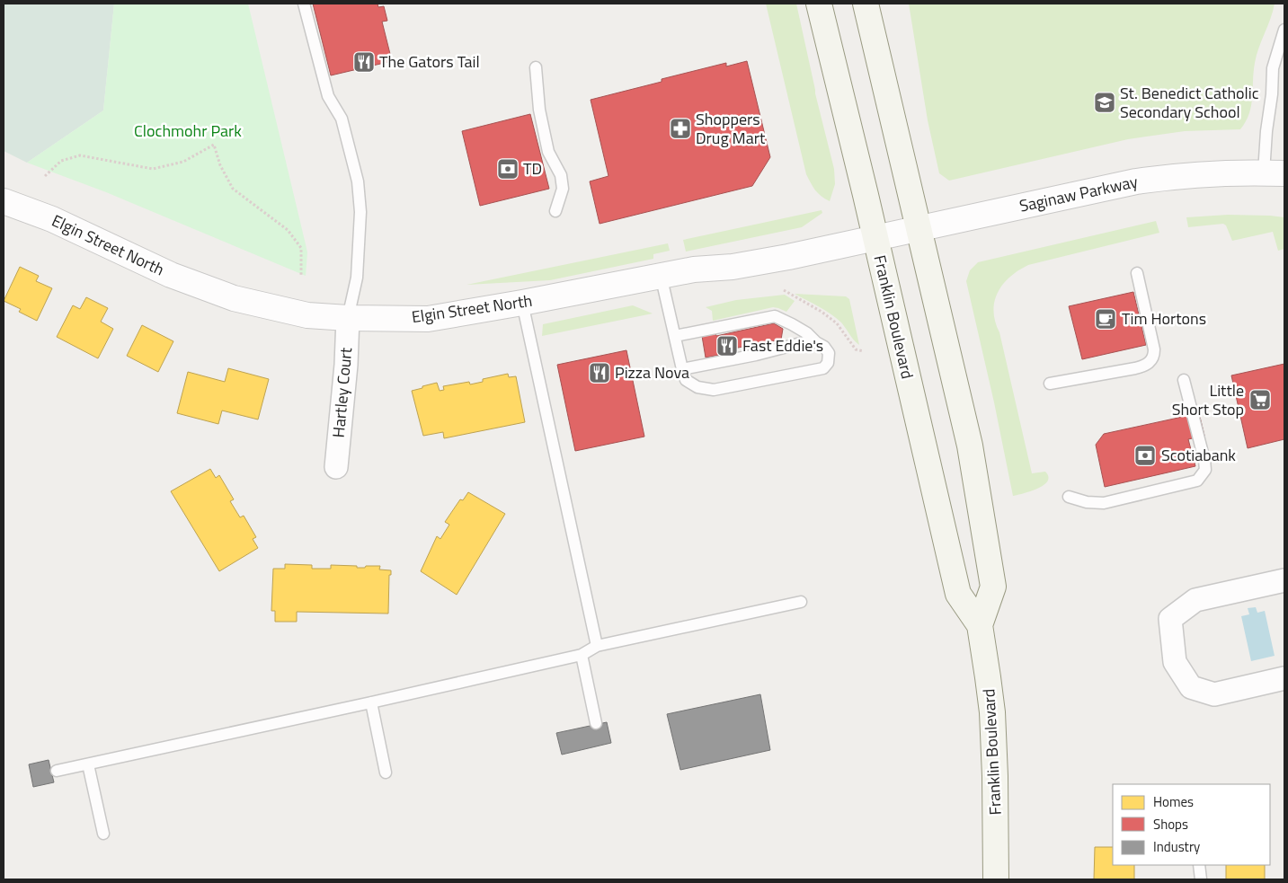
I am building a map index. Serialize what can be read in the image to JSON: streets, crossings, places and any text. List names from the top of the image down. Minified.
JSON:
{"streets":{"main road":["Franklin Boulevard"],"street":["Saginaw Parkway","Elgin Street North","Hartley Court"]},"crossings":[["Saginaw Parkway","Elgin Street North"],["Saginaw Parkway","Franklin Boulevard"],["Elgin Street North","Franklin Boulevard"],["Elgin Street North","Hartley Court"]],"parks":["Clochmohr Park"],"places":{"restaurant":["The Gators Tail","Fast Eddie's","Pizza Nova"],"school or university":["St. Benedict Catholic Secondary School"],"pharmacy":["Shoppers Drug Mart"],"bank":["TD","Scotiabank"],"cafe":["Tim Hortons"],"supermarket":["Little Short Stop"]},"legend":["Homes","Shops","Industry"]}
